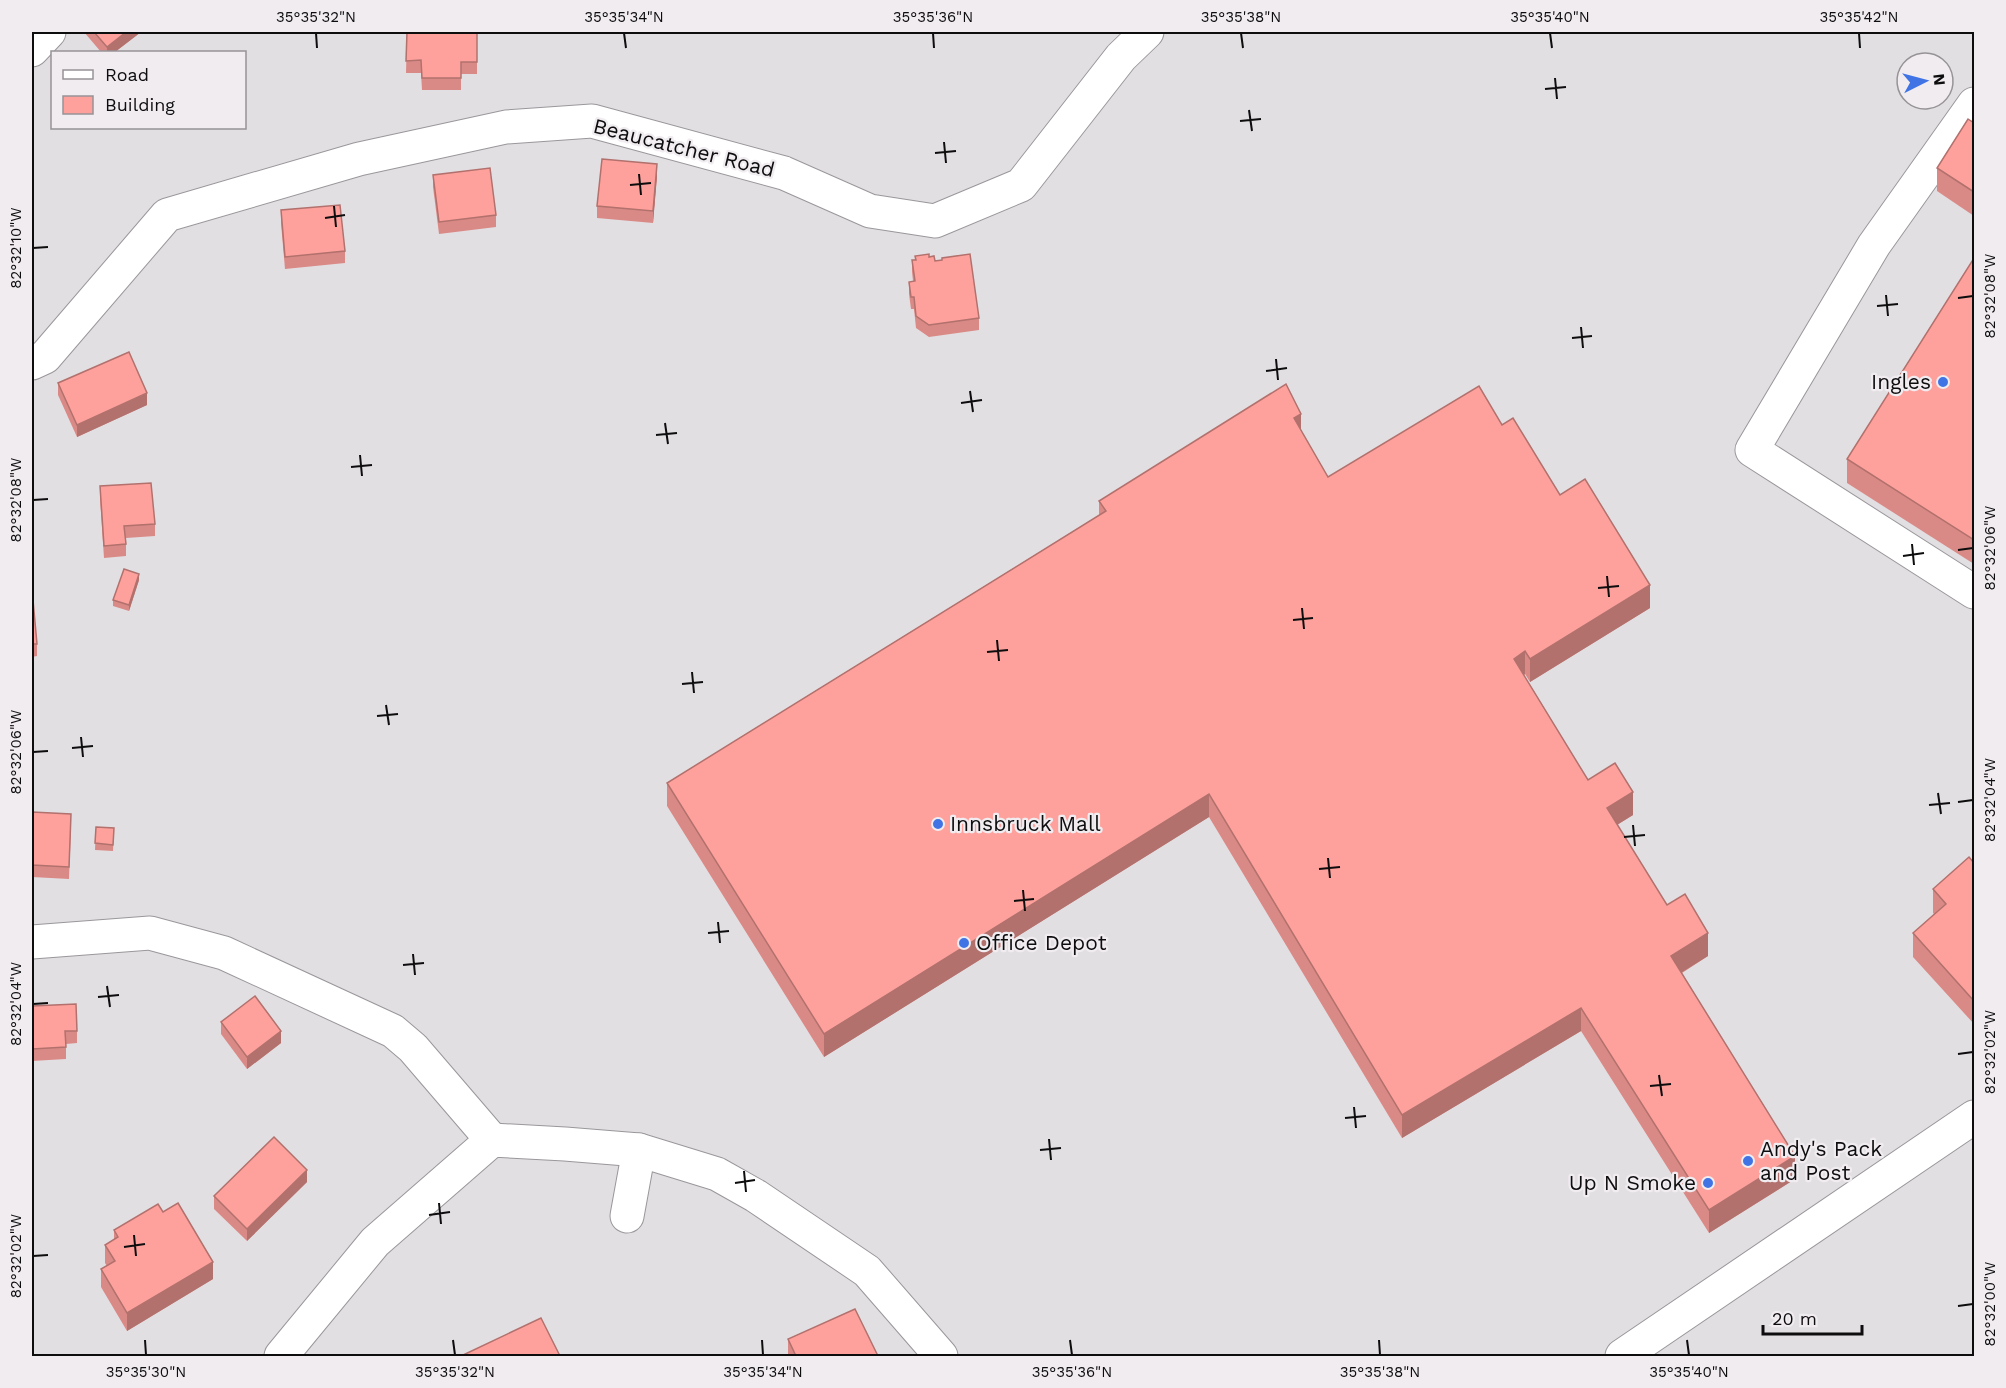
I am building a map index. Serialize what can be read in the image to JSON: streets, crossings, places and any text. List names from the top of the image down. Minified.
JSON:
{"streets":{"street":["Beaucatcher Road"]},"places":["Ingles","Innsbruck Mall","Office Depot","Andy's Pack and Post","Up N Smoke"],"legend":["Road","Building"],"scale_bar":"20 m","north":"right","coordinates":["35°35'32\"N","35°35'34\"N","35°35'36\"N","35°35'38\"N","35°35'40\"N","35°35'42\"N","82°32'10\"W","82°32'08\"W","82°32'06\"W","82°32'04\"W","82°32'02\"W","82°32'00\"W","35°35'30\"N"]}
